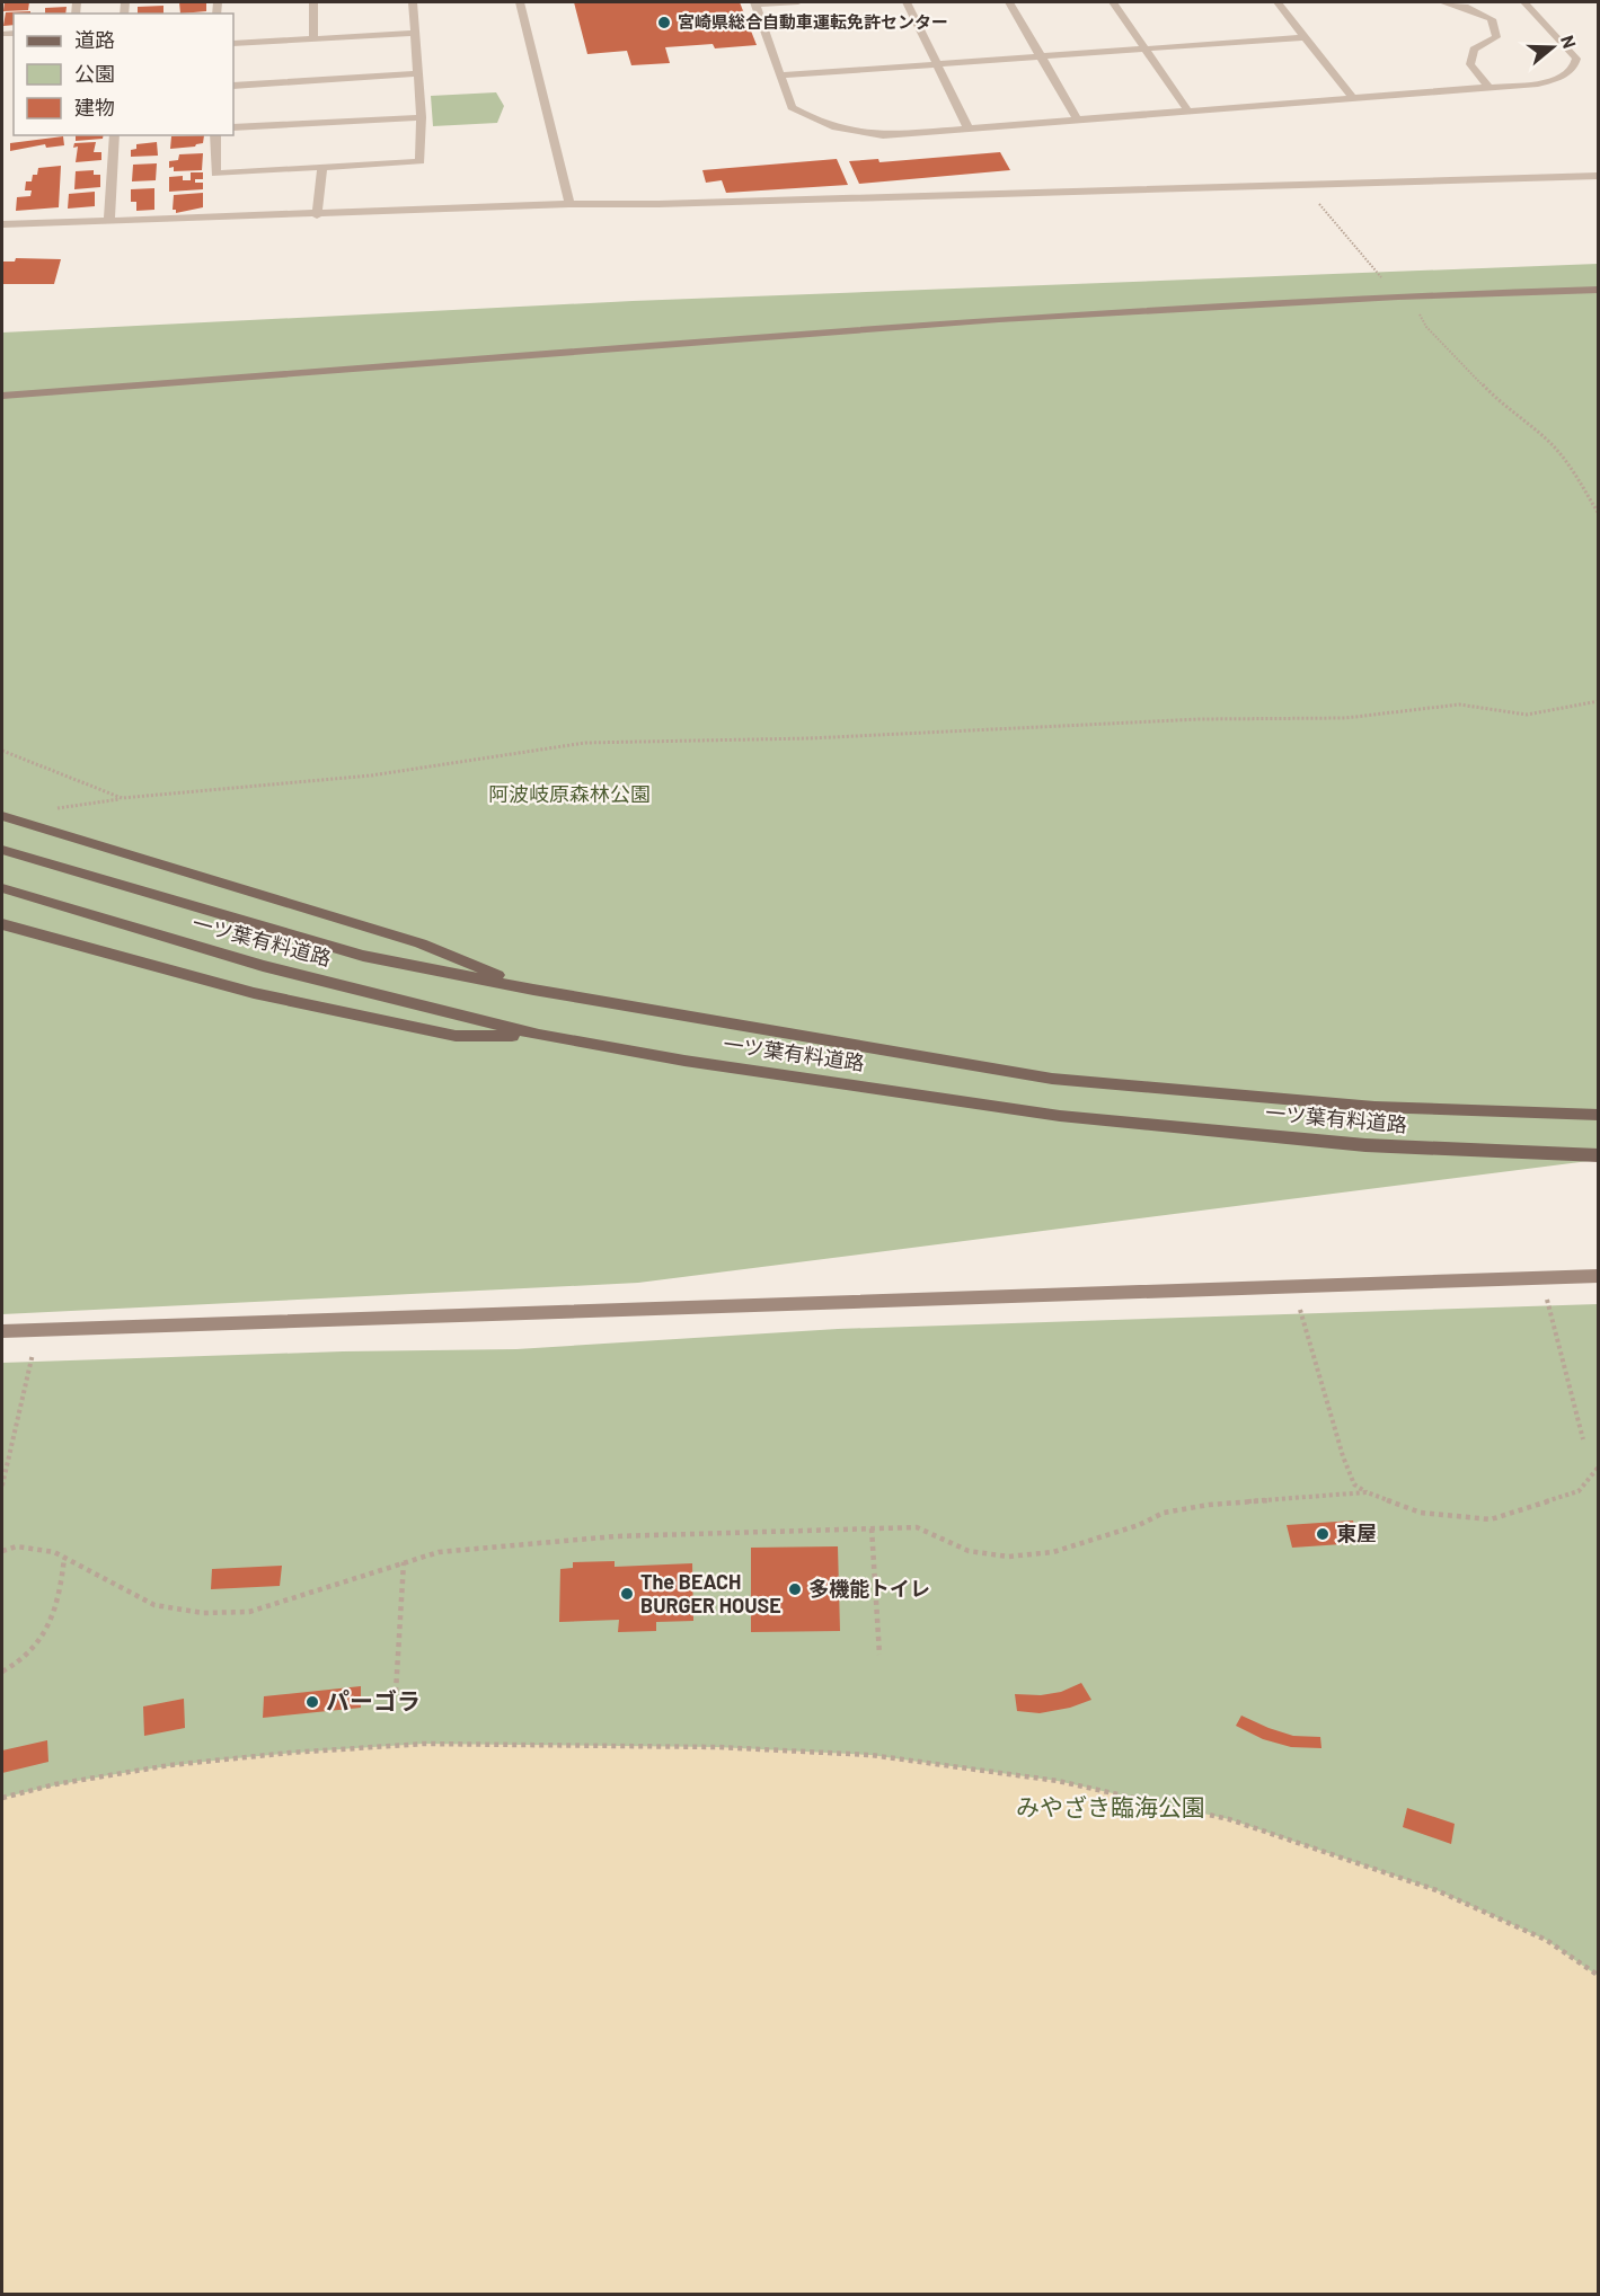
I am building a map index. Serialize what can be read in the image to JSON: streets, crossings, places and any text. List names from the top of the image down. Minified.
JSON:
{"streets":{"main road":["一ツ葉有料道路"]},"parks":["阿波岐原森林公園","みやざき臨海公園"],"places":["宮崎県総合自動車運転免許センター","東屋","多機能トイレ","The BEACH BURGER HOUSE","パーゴラ"],"legend":["道路","公園","建物"],"north":"right"}
